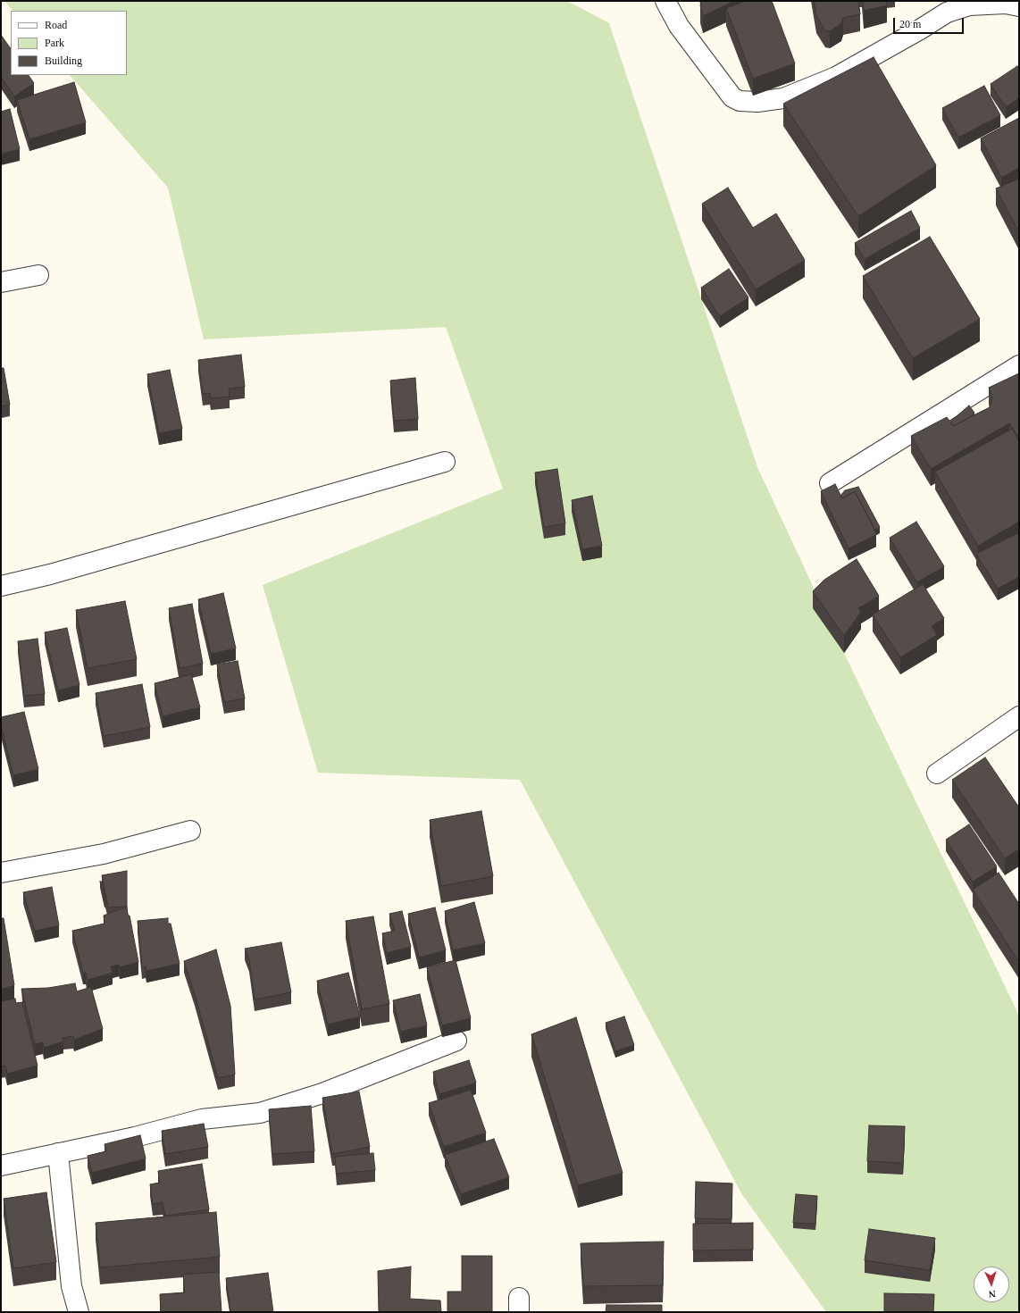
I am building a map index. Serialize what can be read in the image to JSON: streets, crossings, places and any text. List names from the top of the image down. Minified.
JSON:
{"legend":["Road","Park","Building"],"scale_bar":"20 m","north":"bottom"}
